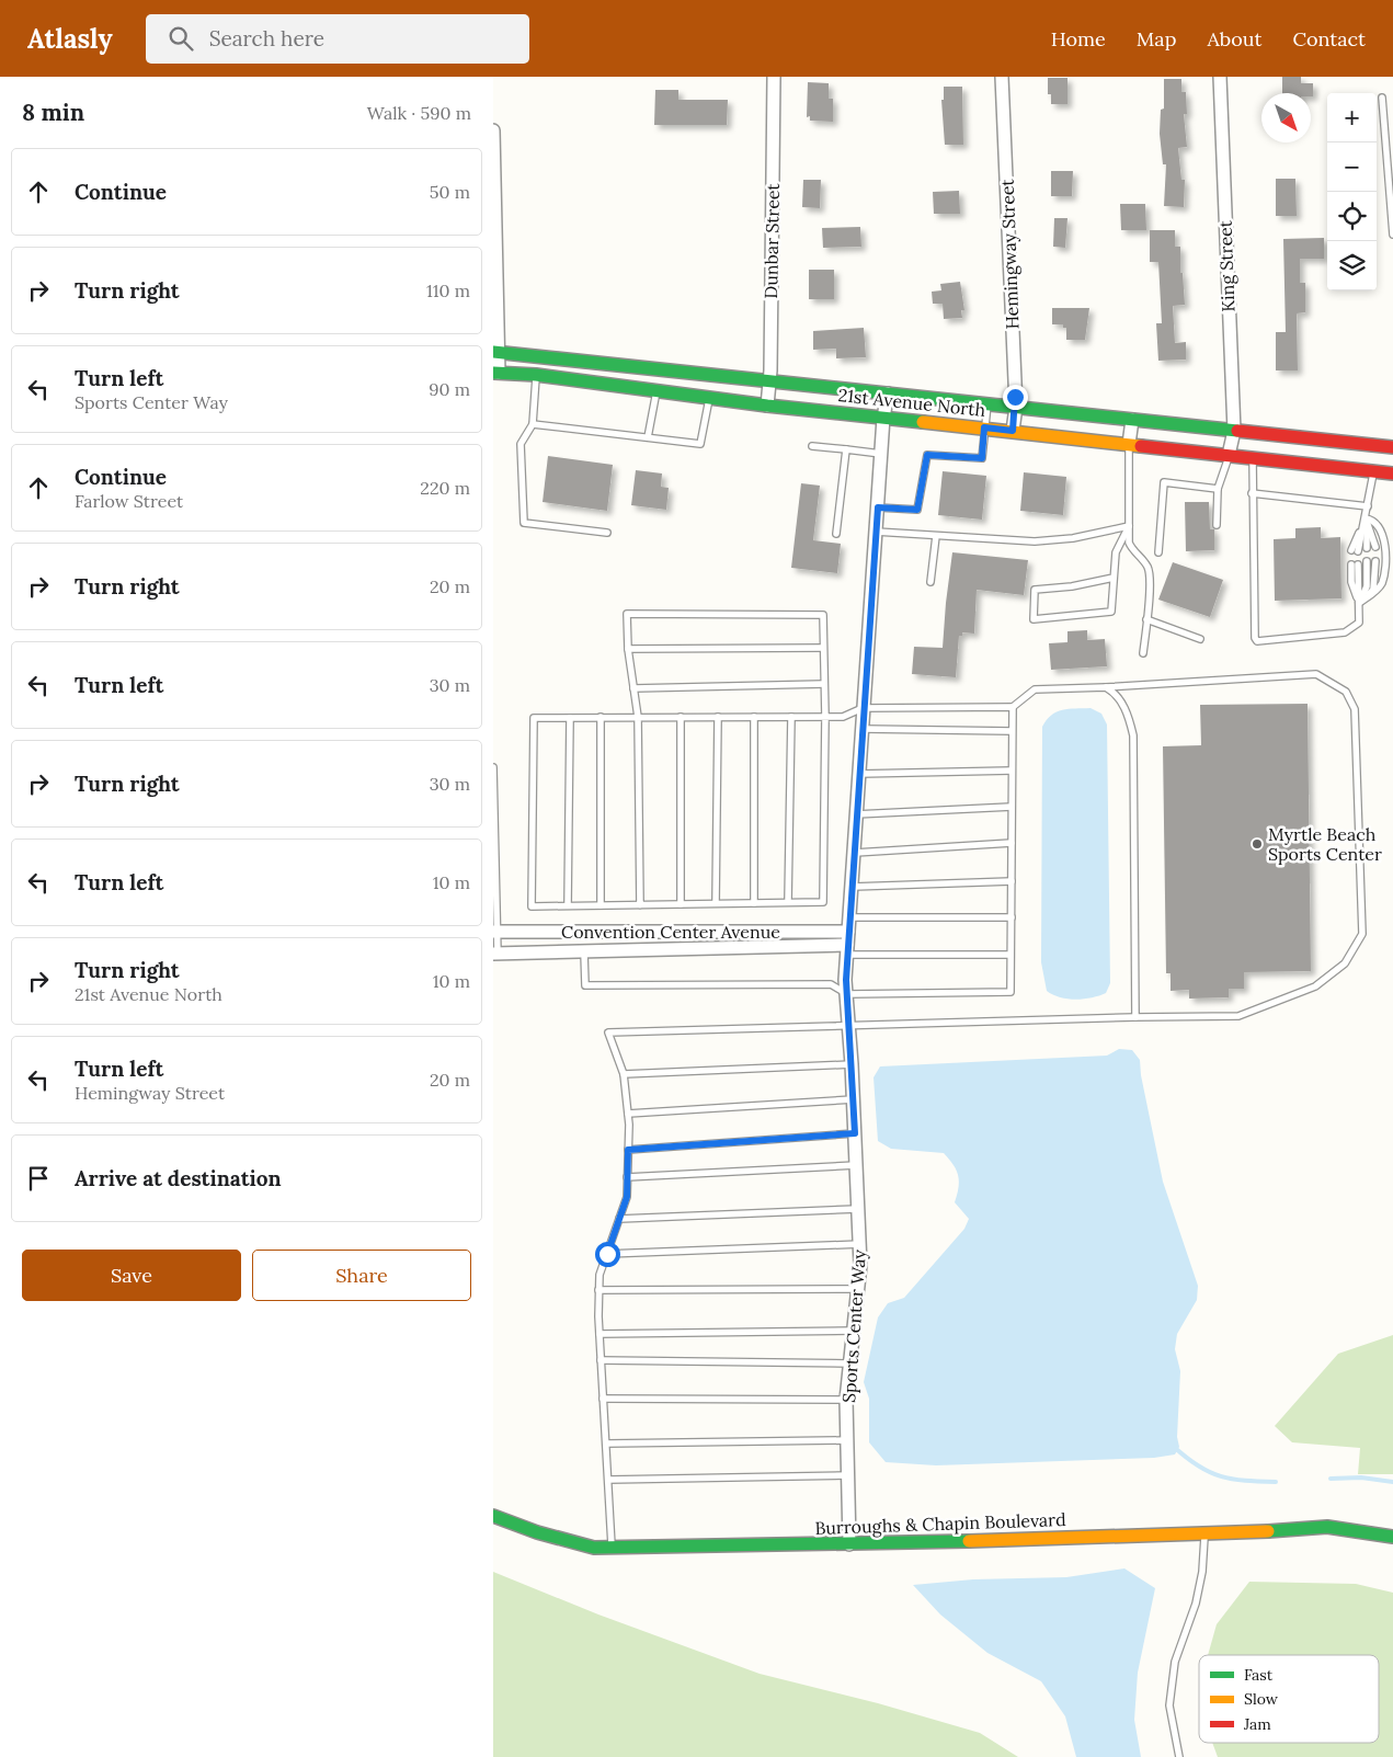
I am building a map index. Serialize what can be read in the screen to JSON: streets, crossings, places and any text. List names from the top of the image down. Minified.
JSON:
{"streets":{"main road":["21st Avenue North","Burroughs & Chapin Boulevard"],"street":["Dunbar Street","Hemingway Street","King Street","Convention Center Avenue","Sports Center Way"]},"crossings":[["Dunbar Street","21st Avenue North"],["Hemingway Street","21st Avenue North"],["King Street","21st Avenue North"],["21st Avenue North","Sports Center Way"],["Convention Center Avenue","Sports Center Way"],["Sports Center Way","Burroughs & Chapin Boulevard"]],"places":["Myrtle Beach Sports Center"],"legend":["Fast","Slow","Jam"],"north":"bottom right","page":{"header":"Atlasly","search":"Search here","nav":["Home","Map","About","Contact"],"heading":["8 min","Walk · 590 m"],"map_buttons":["+","−"],"list":[["Continue","50 m"],["Turn right","110 m"],["Turn left","Sports Center Way","90 m"],["Continue","Farlow Street","220 m"],["Turn right","20 m"],["Turn left","30 m"],["Turn right","30 m"],["Turn left","10 m"],["Turn right","21st Avenue North","10 m"],["Turn left","Hemingway Street","20 m"],"Arrive at destination"],"buttons":["Save","Share"]}}
